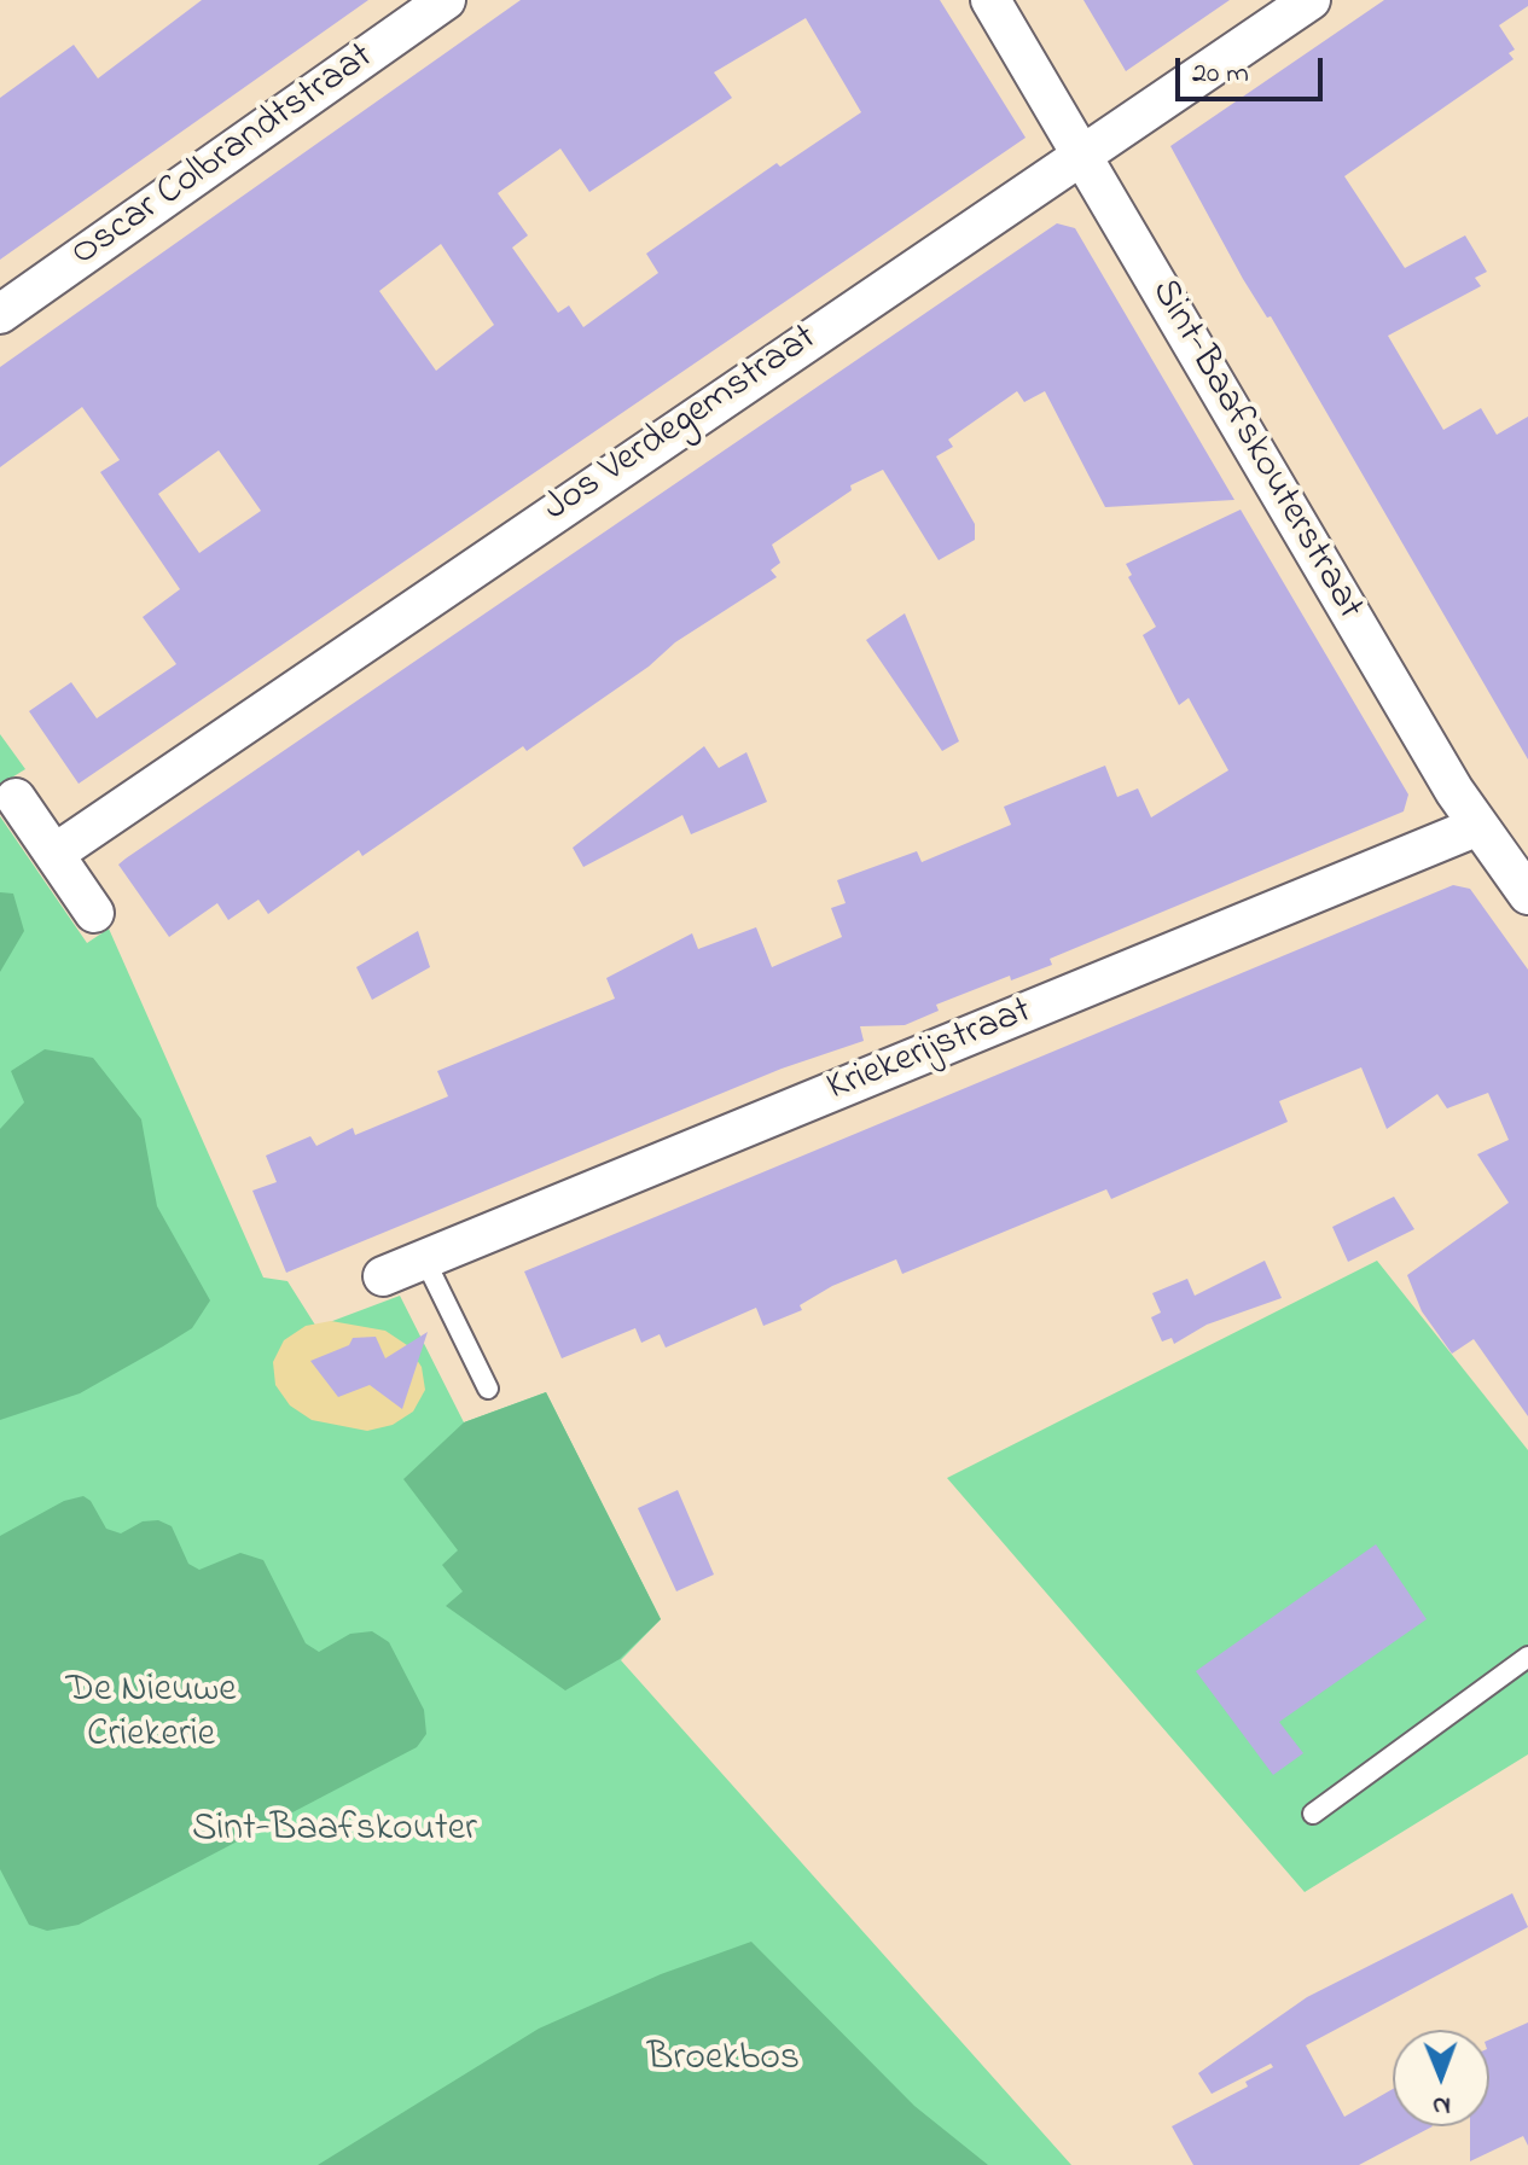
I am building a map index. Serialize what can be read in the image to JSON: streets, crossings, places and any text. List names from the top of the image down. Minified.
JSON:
{"streets":{"street":["Oscar Colbrandtstraat","Jos Verdegemstraat","Sint-Baafskouterstraat","Kriekerijstraat"]},"crossings":[["Jos Verdegemstraat","Sint-Baafskouterstraat"],["Sint-Baafskouterstraat","Kriekerijstraat"]],"parks":["De Nieuwe Criekerie","Sint-Baafskouter","Broekbos"],"scale_bar":"20 m","north":"bottom"}
